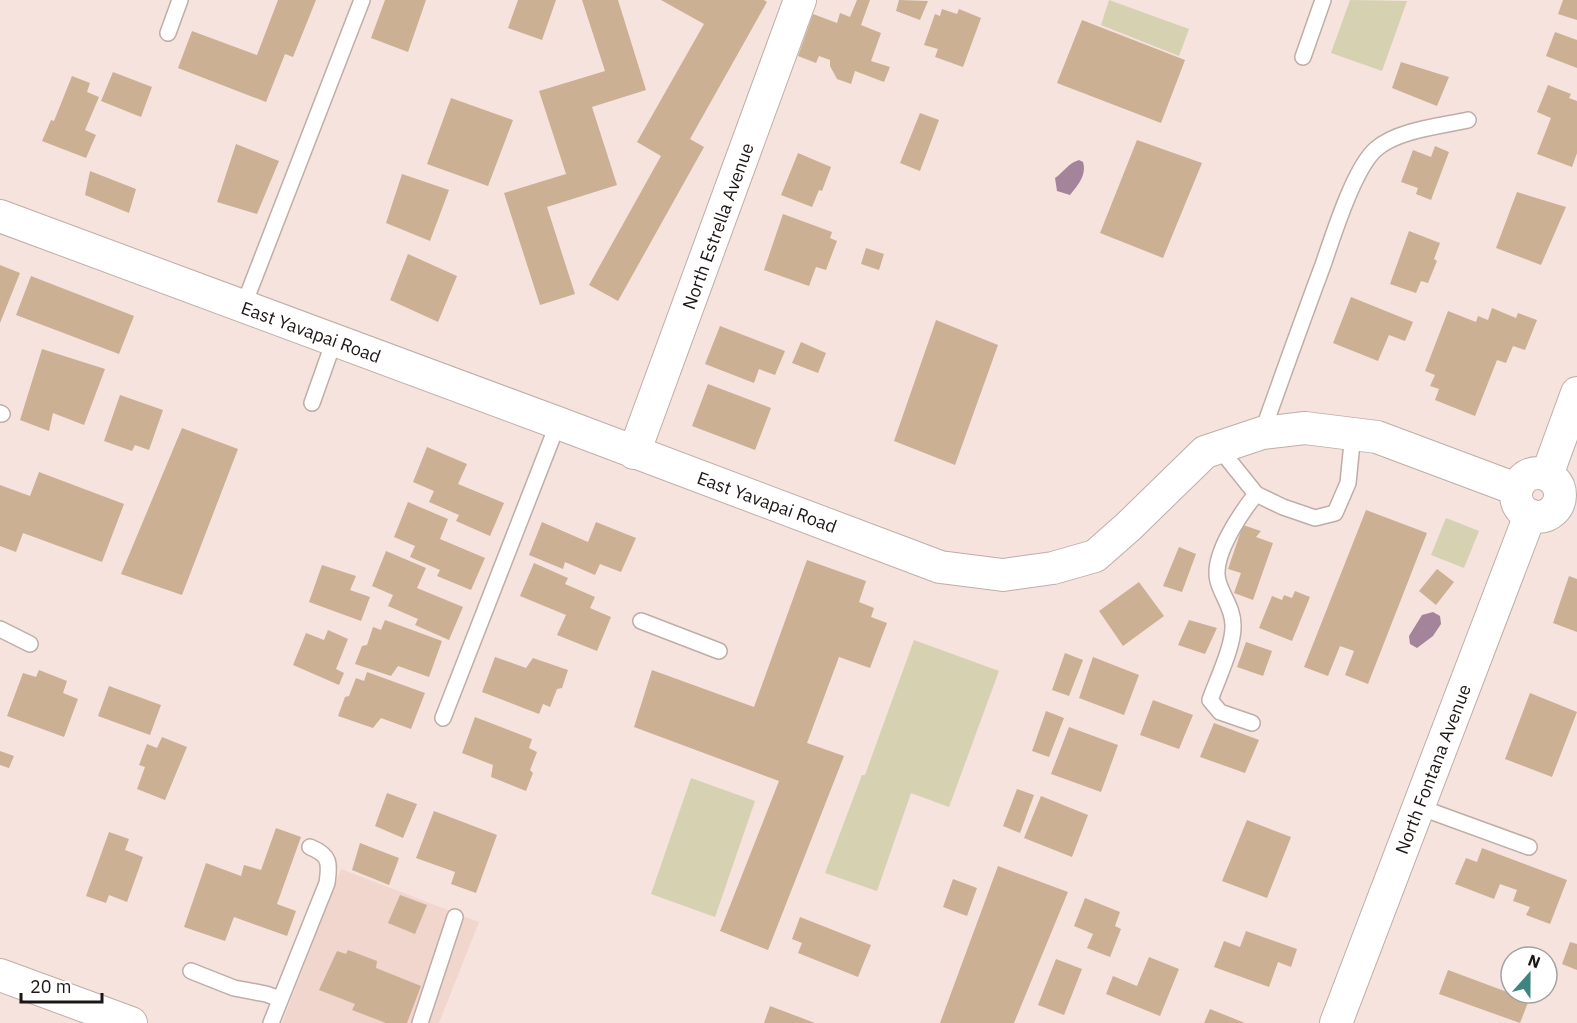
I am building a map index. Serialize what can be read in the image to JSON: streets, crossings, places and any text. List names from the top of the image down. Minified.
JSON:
{"streets":{"street":["North Estrella Avenue","East Yavapai Road","North Fontana Avenue"]},"crossings":[["North Estrella Avenue","East Yavapai Road"],["East Yavapai Road","North Fontana Avenue"]],"scale_bar":"20 m","north":"top"}
